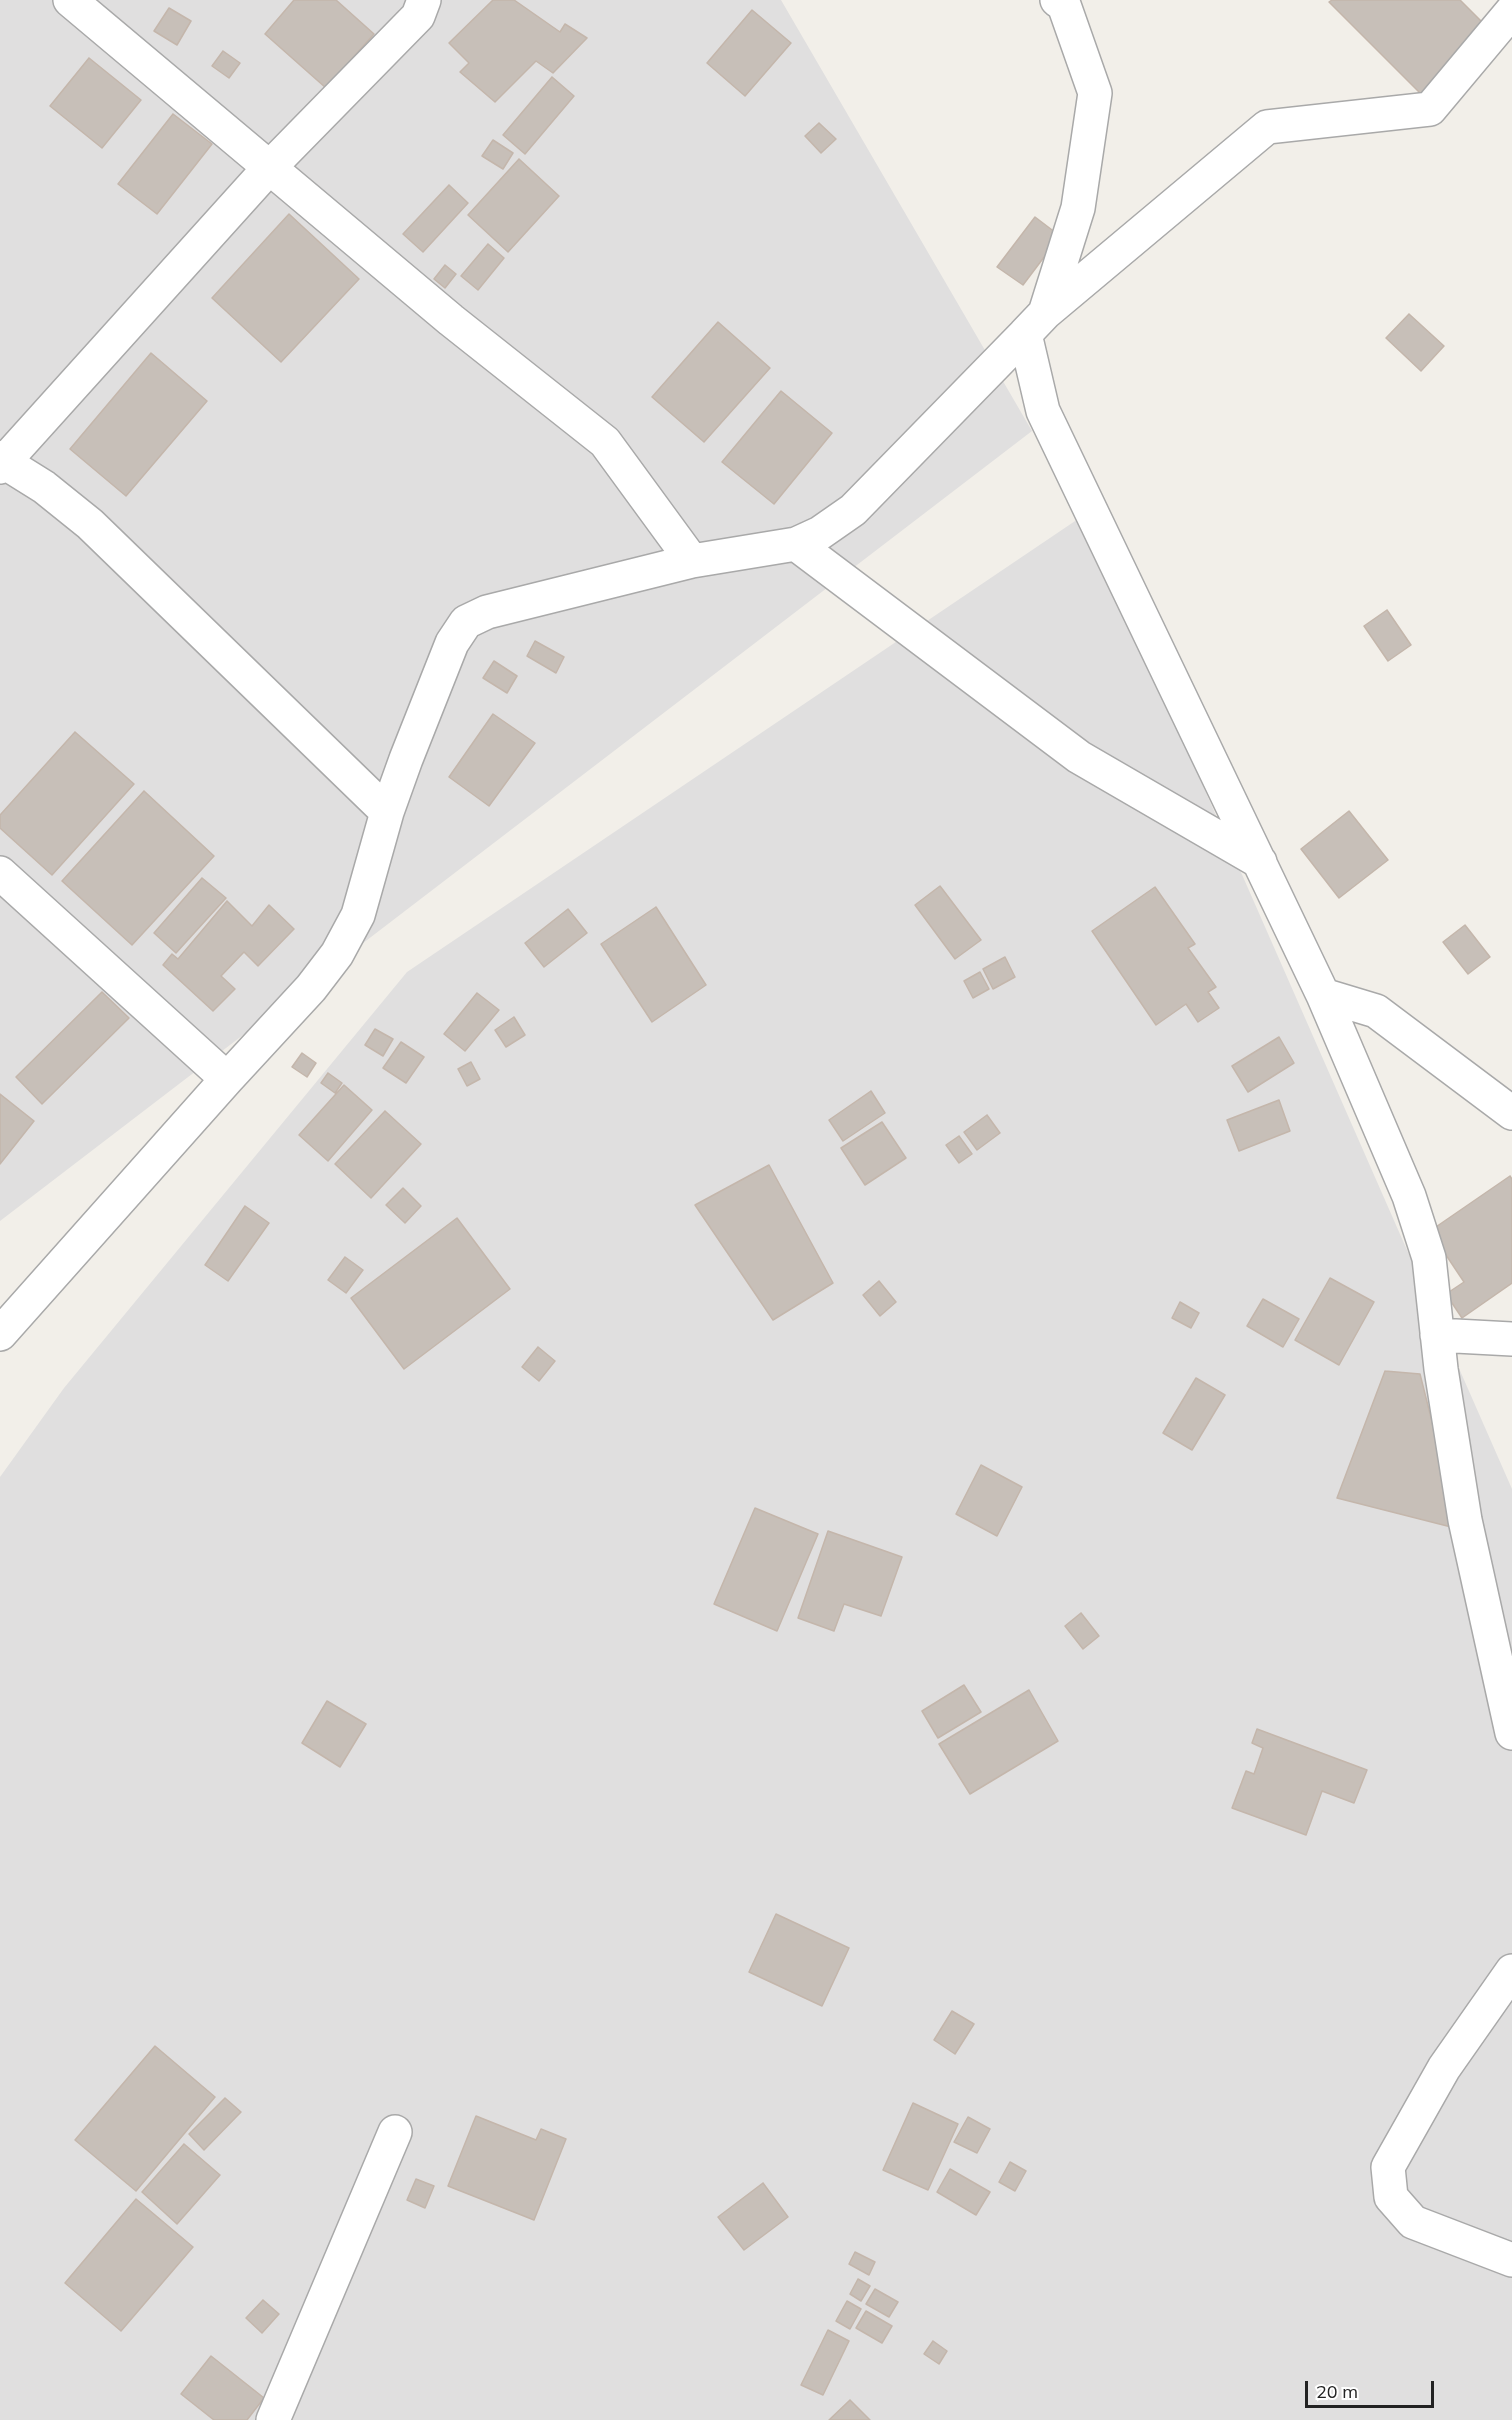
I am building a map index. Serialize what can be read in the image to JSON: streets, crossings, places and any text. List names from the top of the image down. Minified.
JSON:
{"scale_bar":"20 m"}
